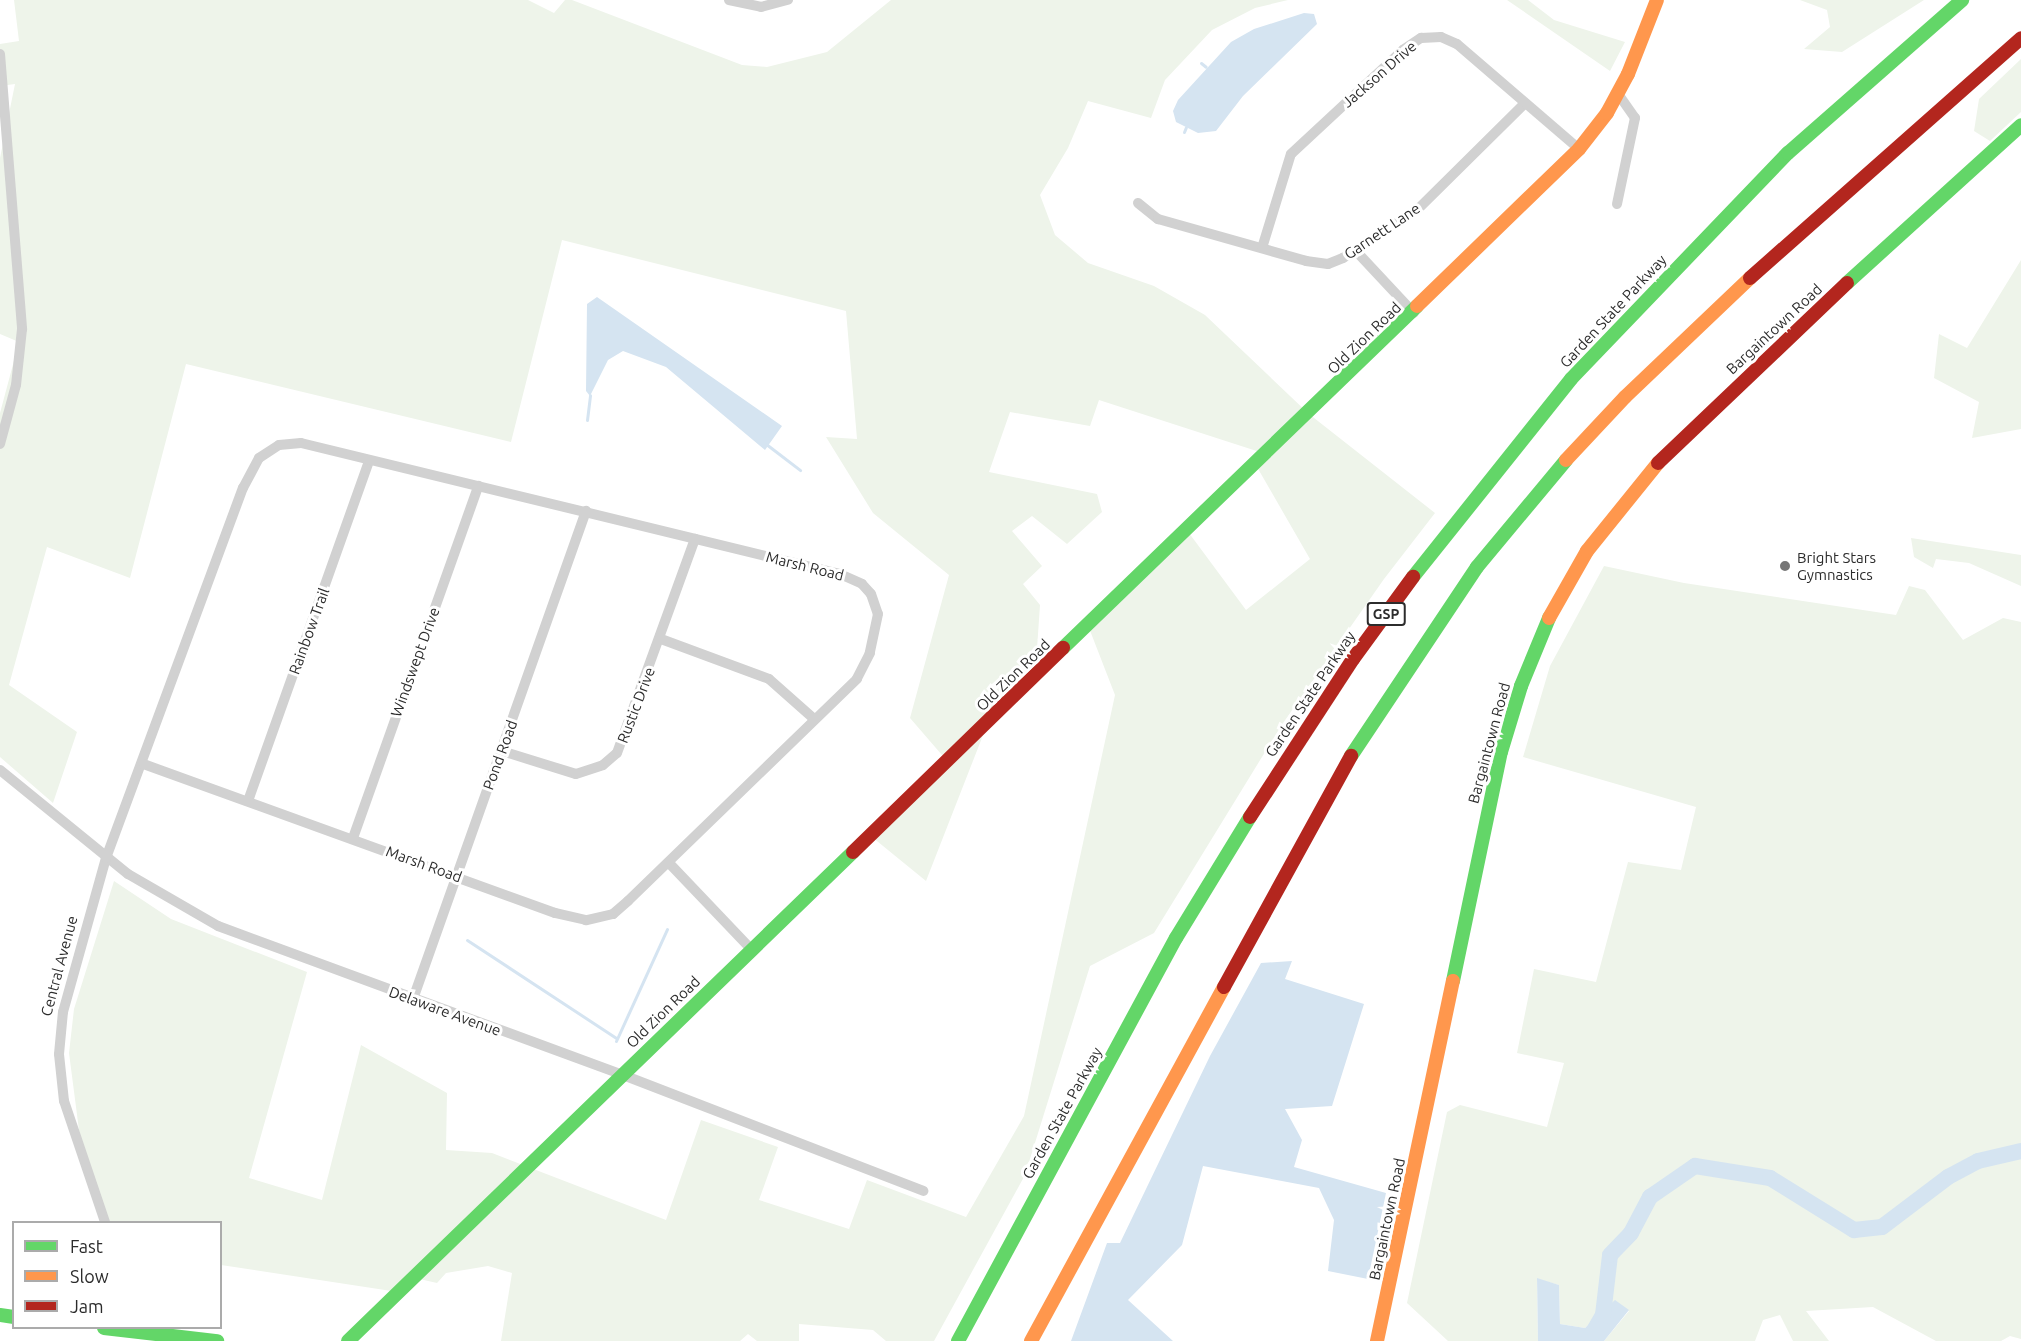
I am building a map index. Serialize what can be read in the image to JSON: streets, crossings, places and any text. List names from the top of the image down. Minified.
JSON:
{"streets":{"main road":["Garden State Parkway","Bargaintown Road","Old Zion Road","GSP"],"street":["Jackson Drive","Garnett Lane","Marsh Road","Rainbow Trail","Windswept Drive","Rustic Drive","Pond Road","Central Avenue","Delaware Avenue"]},"crossings":[["Jackson Drive","Garnett Lane"],["Jackson Drive","Old Zion Road"],["Old Zion Road","Delaware Avenue"],["Marsh Road","Rainbow Trail"],["Marsh Road","Windswept Drive"],["Marsh Road","Rustic Drive"],["Marsh Road","Pond Road"],["Marsh Road","Central Avenue"],["Marsh Road","Delaware Avenue"],["Rustic Drive","Pond Road"],["Pond Road","Delaware Avenue"],["Central Avenue","Delaware Avenue"]],"places":["Bright Stars Gymnastics"],"legend":["Fast","Slow","Jam"]}
